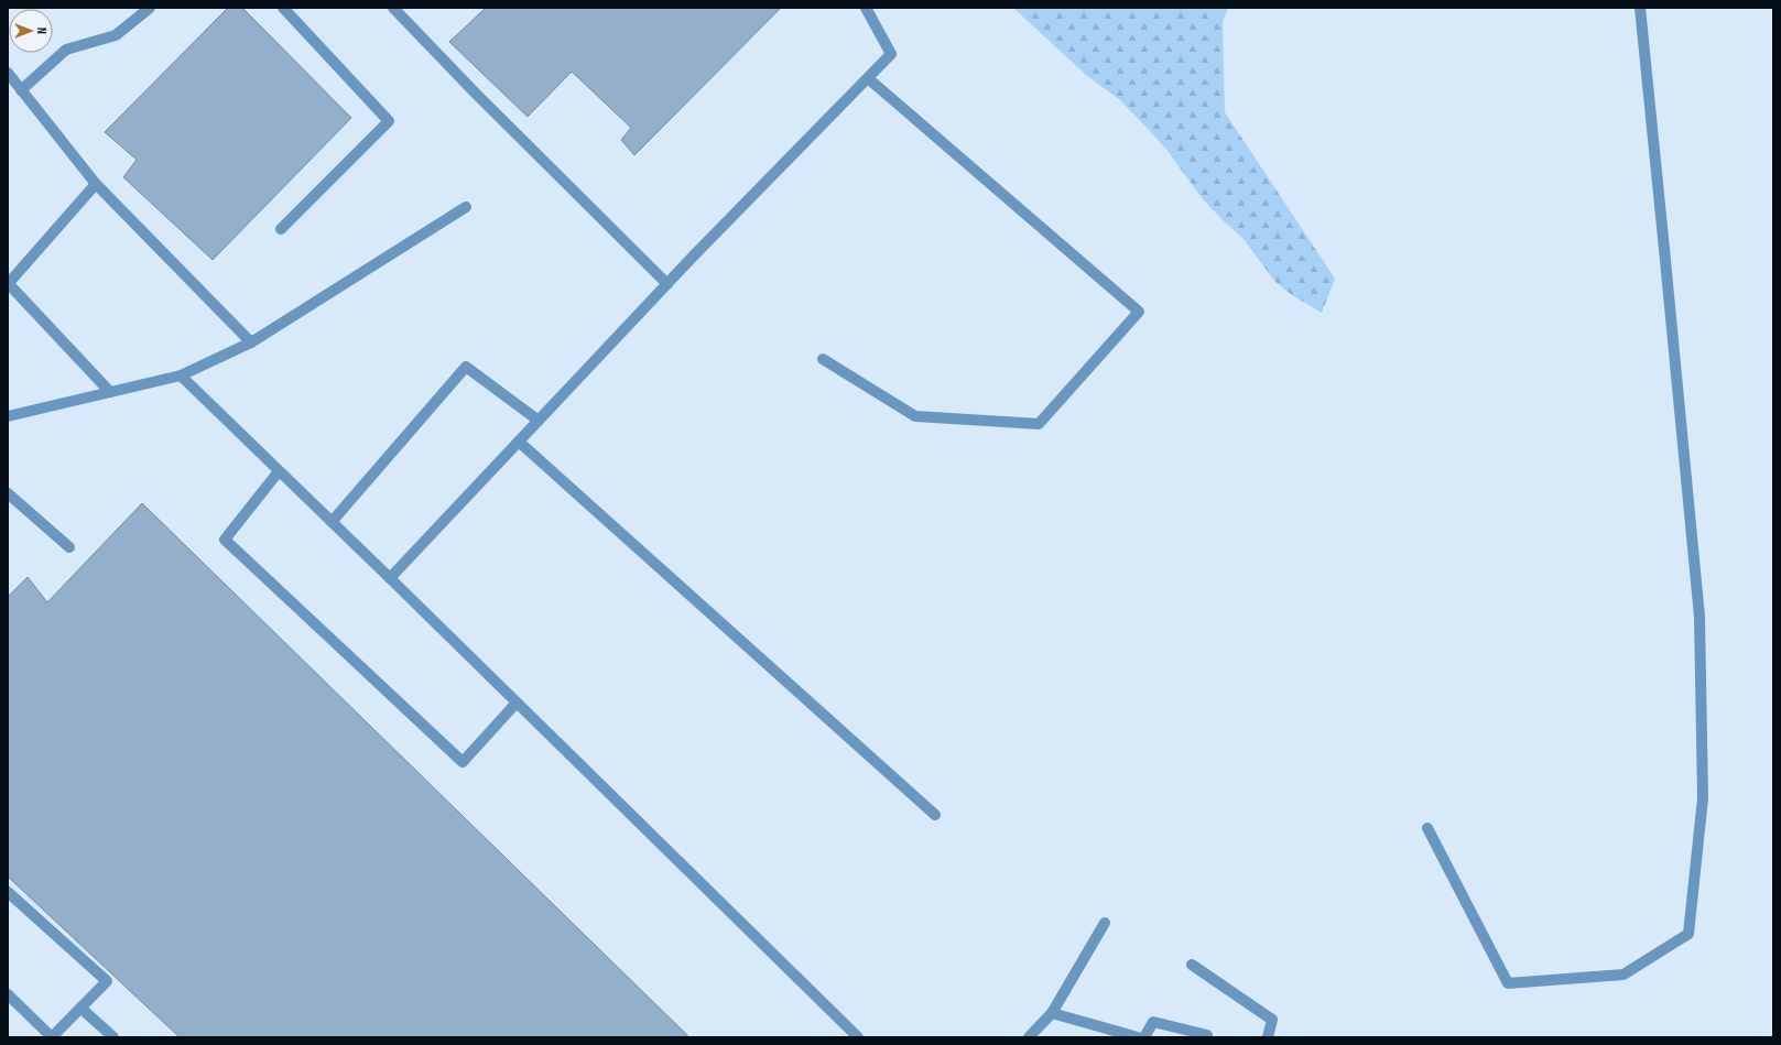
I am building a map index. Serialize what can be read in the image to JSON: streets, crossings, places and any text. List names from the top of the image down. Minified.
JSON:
{"north":"right"}
